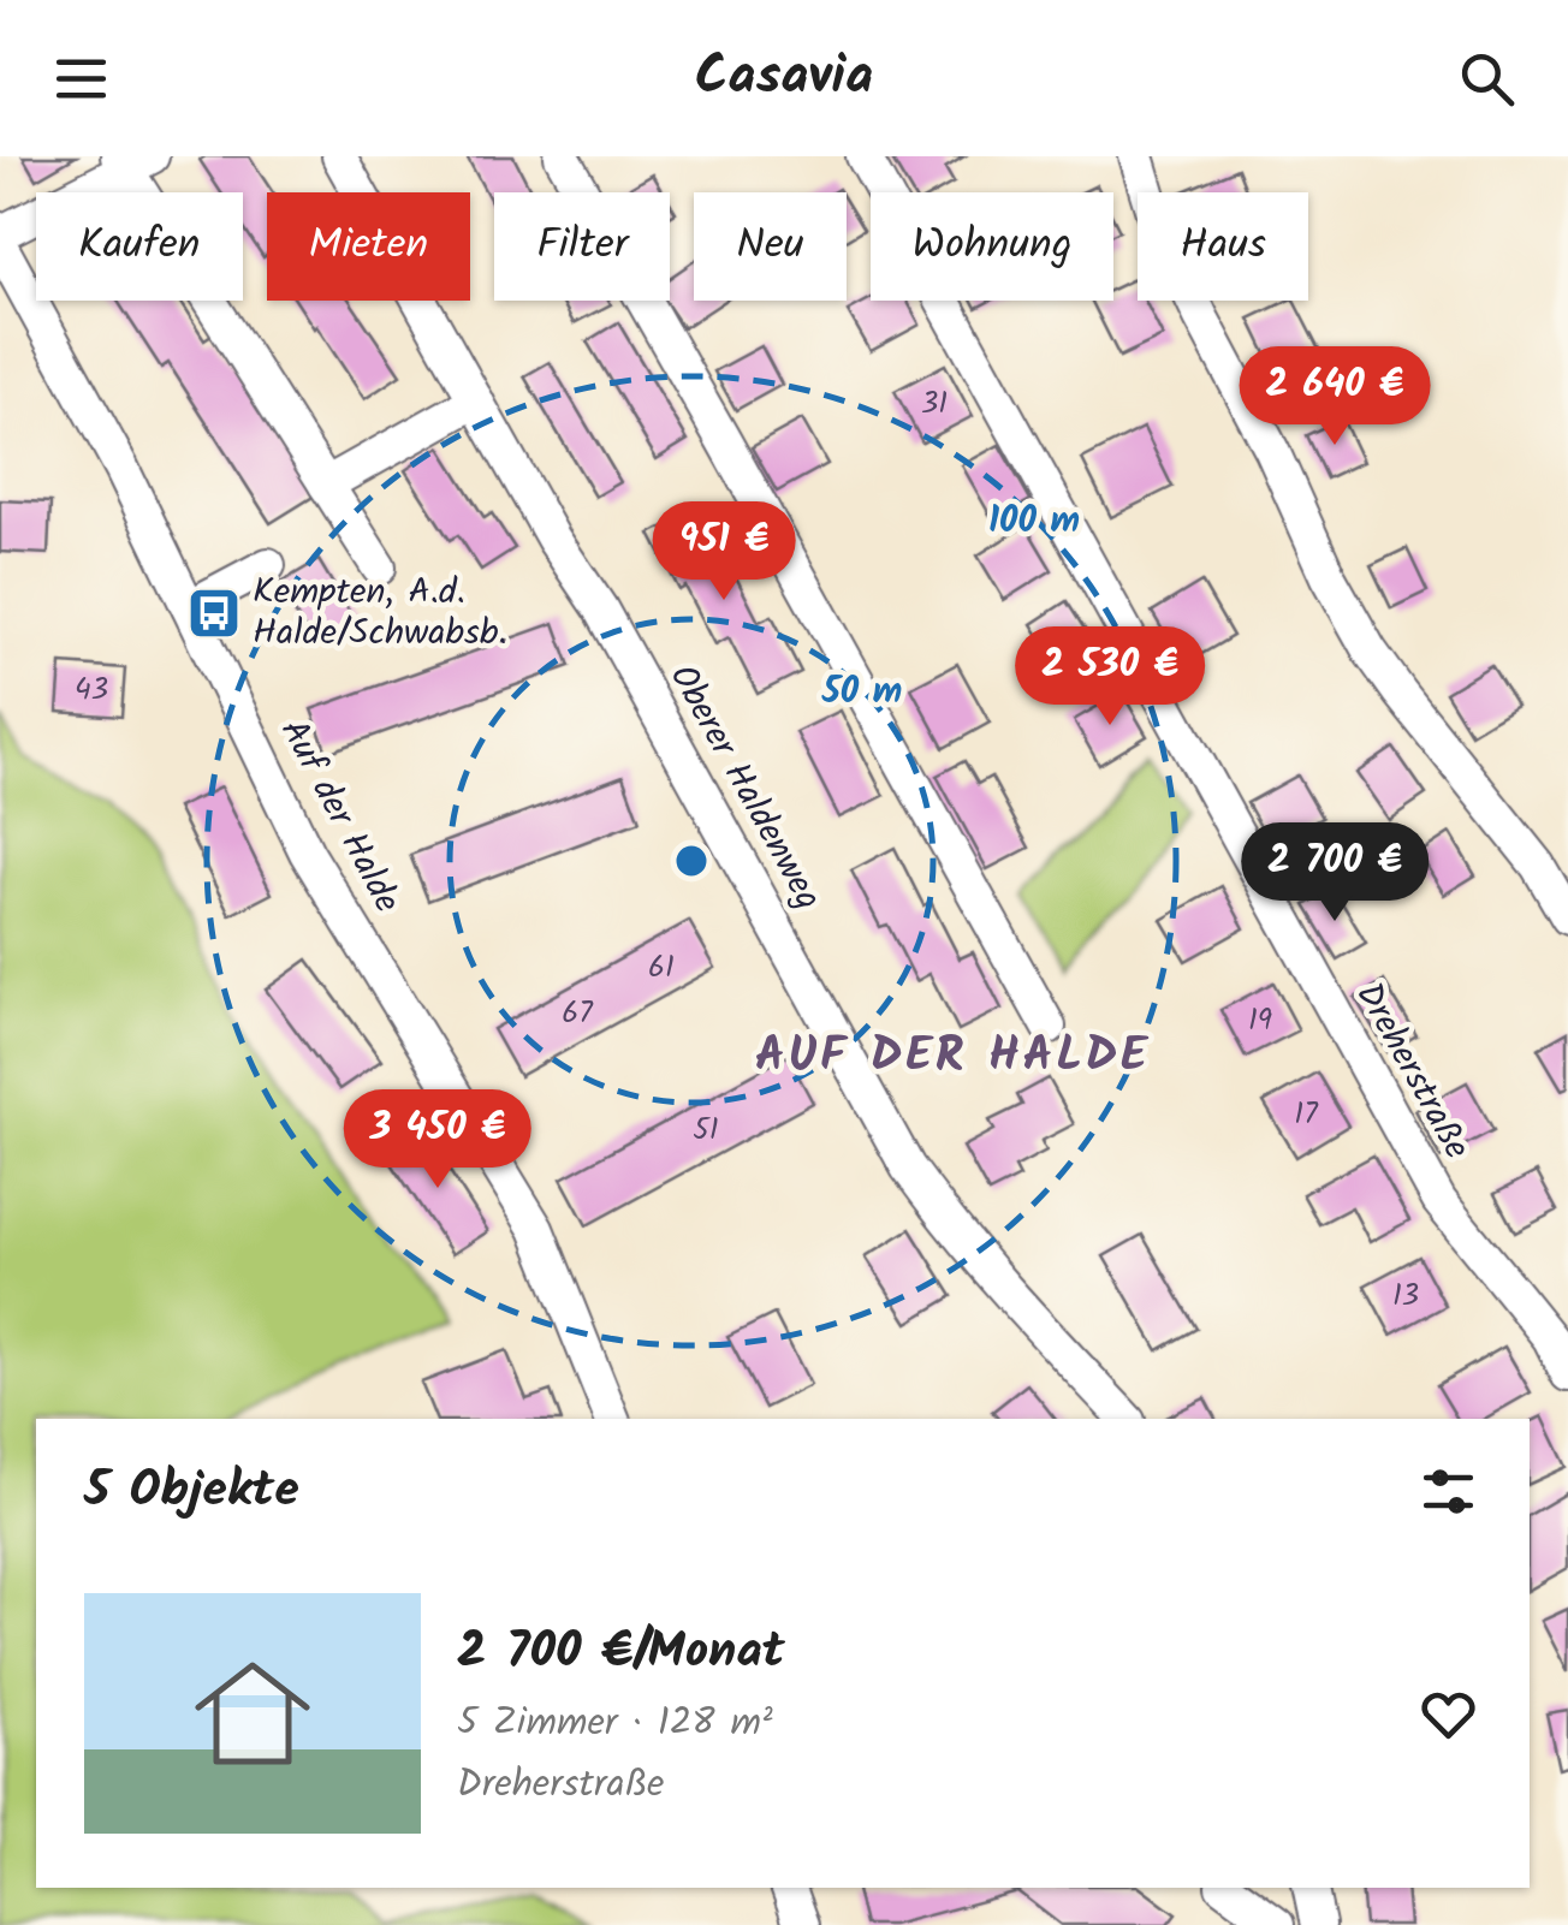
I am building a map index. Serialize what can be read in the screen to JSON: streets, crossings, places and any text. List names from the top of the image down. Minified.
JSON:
{"streets":{"street":["Oberer Haldenweg","Auf der Halde","Dreherstraße"]},"districts":["AUF DER HALDE"],"places":{"bus stop":["Kempten, A.d. Halde/Schwabsb."]},"house_numbers":["31","43","61","67","19","17","51","13"],"page":{"header":"Casavia","chip":["Kaufen","Mieten","Filter","Neu","Wohnung","Haus"],"price":["2 640 €","951 €","2 530 €","2 700 €","3 450 €"],"heading":"5 Objekte","list":[{"name":"2 700 €/Monat","note":"5 Zimmer · 128 m² · Dreherstraße"}]},"rings":["100 m","50 m"]}
